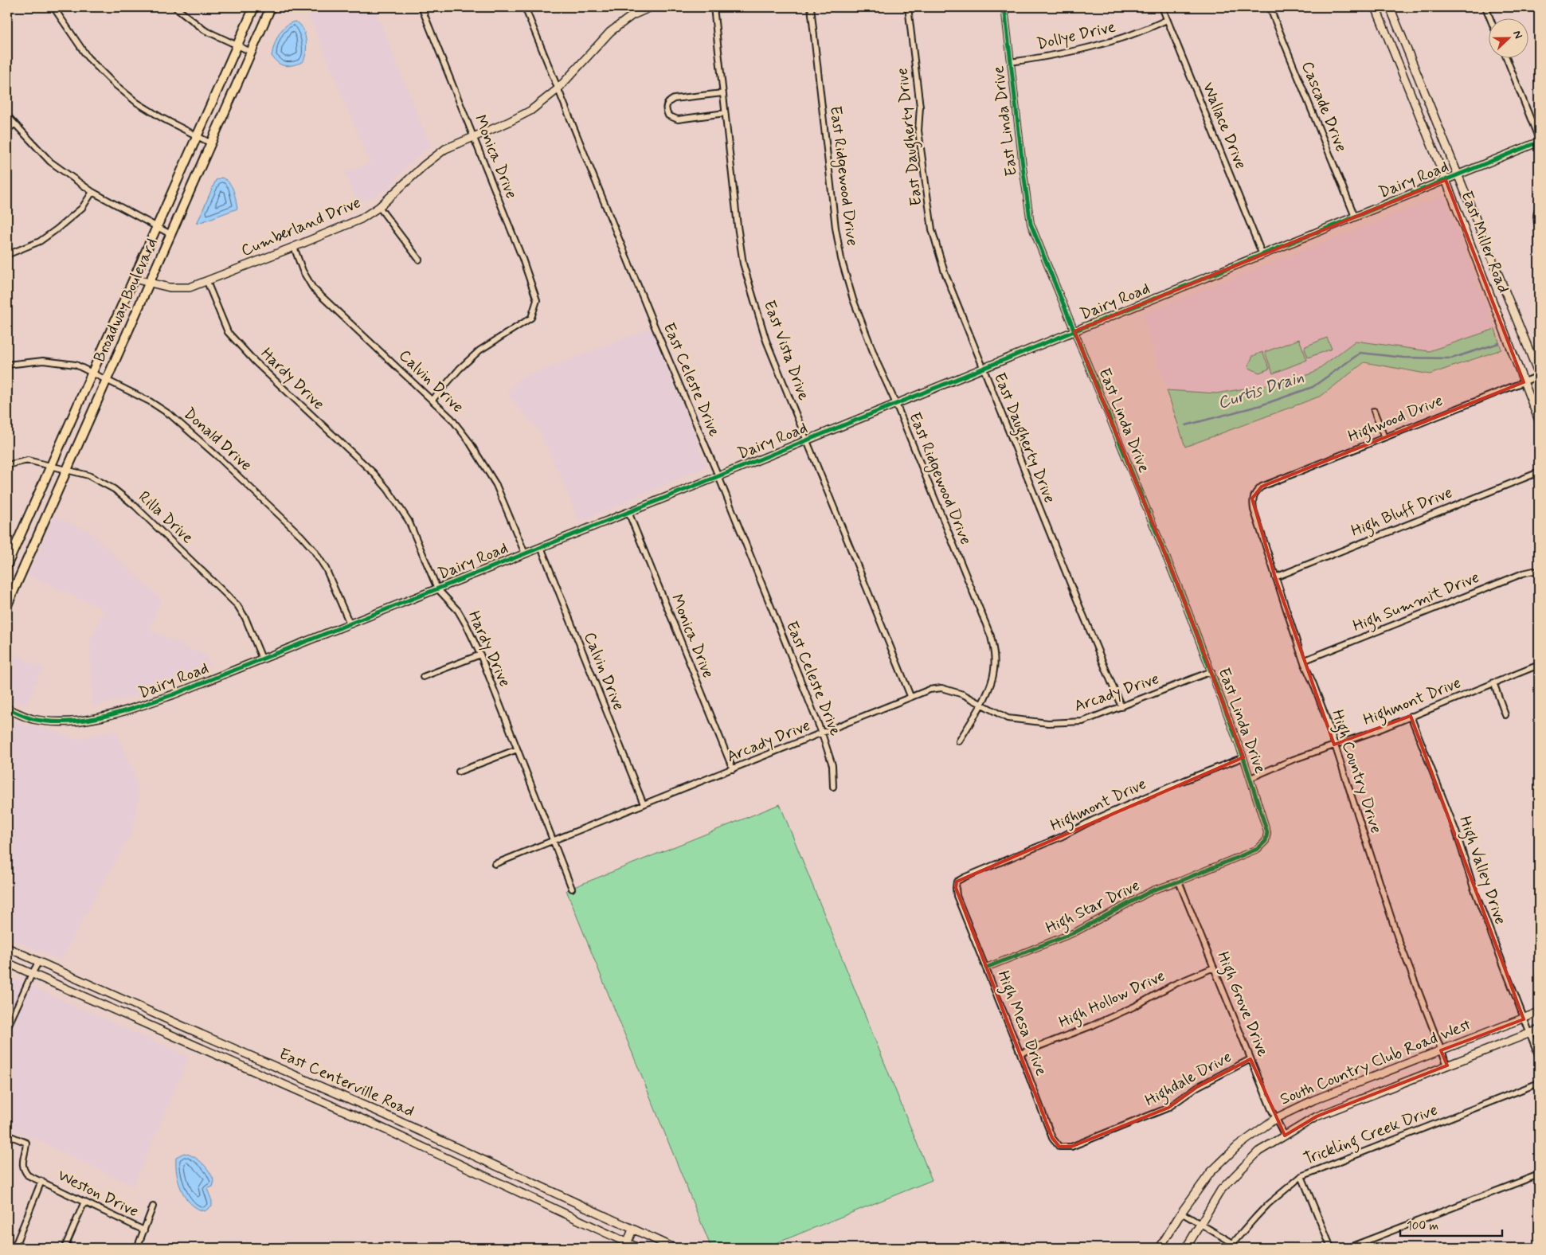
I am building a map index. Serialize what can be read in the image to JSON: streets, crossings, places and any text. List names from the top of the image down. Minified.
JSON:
{"streets":{"main road":["Broadway Boulevard"],"street":["Dollye Drive","Cascade Drive","East Linda Drive","Wallace Drive","East Daugherty Drive","Monica Drive","East Ridgewood Drive","Dairy Road","Cumberland Drive","East Miller Road","East Vista Drive","Hardy Drive","East Celeste Drive","Calvin Drive","Highwood Drive","Donald Drive","High Bluff Drive","Rilla Drive","High Summit Drive","Arcady Drive","Highmont Drive","High Country Drive","High Valley Drive","High Star Drive","High Hollow Drive","High Grove Drive","High Mesa Drive","South Country Club Road West","Highdale Drive","East Centerville Road","Trickling Creek Drive","Weston Drive"]},"crossings":[["Dollye Drive","East Linda Drive"],["Dollye Drive","Wallace Drive"],["Cascade Drive","Dairy Road"],["East Linda Drive","Dairy Road"],["East Linda Drive","Arcady Drive"],["East Linda Drive","Highmont Drive"],["East Linda Drive","High Star Drive"],["Wallace Drive","Dairy Road"],["East Daugherty Drive","Dairy Road"],["East Daugherty Drive","Arcady Drive"],["Monica Drive","Dairy Road"],["Monica Drive","Cumberland Drive"],["Monica Drive","Calvin Drive"],["Monica Drive","Arcady Drive"],["East Ridgewood Drive","Dairy Road"],["East Ridgewood Drive","Arcady Drive"],["Dairy Road","East Miller Road"],["Dairy Road","East Vista Drive"],["Dairy Road","Hardy Drive"],["Dairy Road","East Celeste Drive"],["Dairy Road","Calvin Drive"],["Dairy Road","Donald Drive"],["Dairy Road","Rilla Drive"],["Cumberland Drive","Broadway Boulevard"],["Cumberland Drive","Hardy Drive"],["Cumberland Drive","East Celeste Drive"],["Cumberland Drive","Calvin Drive"],["East Miller Road","Highwood Drive"],["Broadway Boulevard","Donald Drive"],["Broadway Boulevard","Rilla Drive"],["East Vista Drive","Arcady Drive"],["Hardy Drive","Arcady Drive"],["East Celeste Drive","Arcady Drive"],["Calvin Drive","Arcady Drive"],["Highwood Drive","High Country Drive"],["High Bluff Drive","High Country Drive"],["High Summit Drive","High Country Drive"],["Highmont Drive","High Country Drive"],["Highmont Drive","High Valley Drive"],["Highmont Drive","High Mesa Drive"],["High Country Drive","South Country Club Road West"],["High Valley Drive","South Country Club Road West"],["High Star Drive","High Grove Drive"],["High Star Drive","High Mesa Drive"],["High Hollow Drive","High Grove Drive"],["High Hollow Drive","High Mesa Drive"],["High Grove Drive","South Country Club Road West"],["High Grove Drive","Highdale Drive"],["High Mesa Drive","Highdale Drive"]],"water":["Curtis Drain"],"scale_bar":"100 m","north":"right"}
